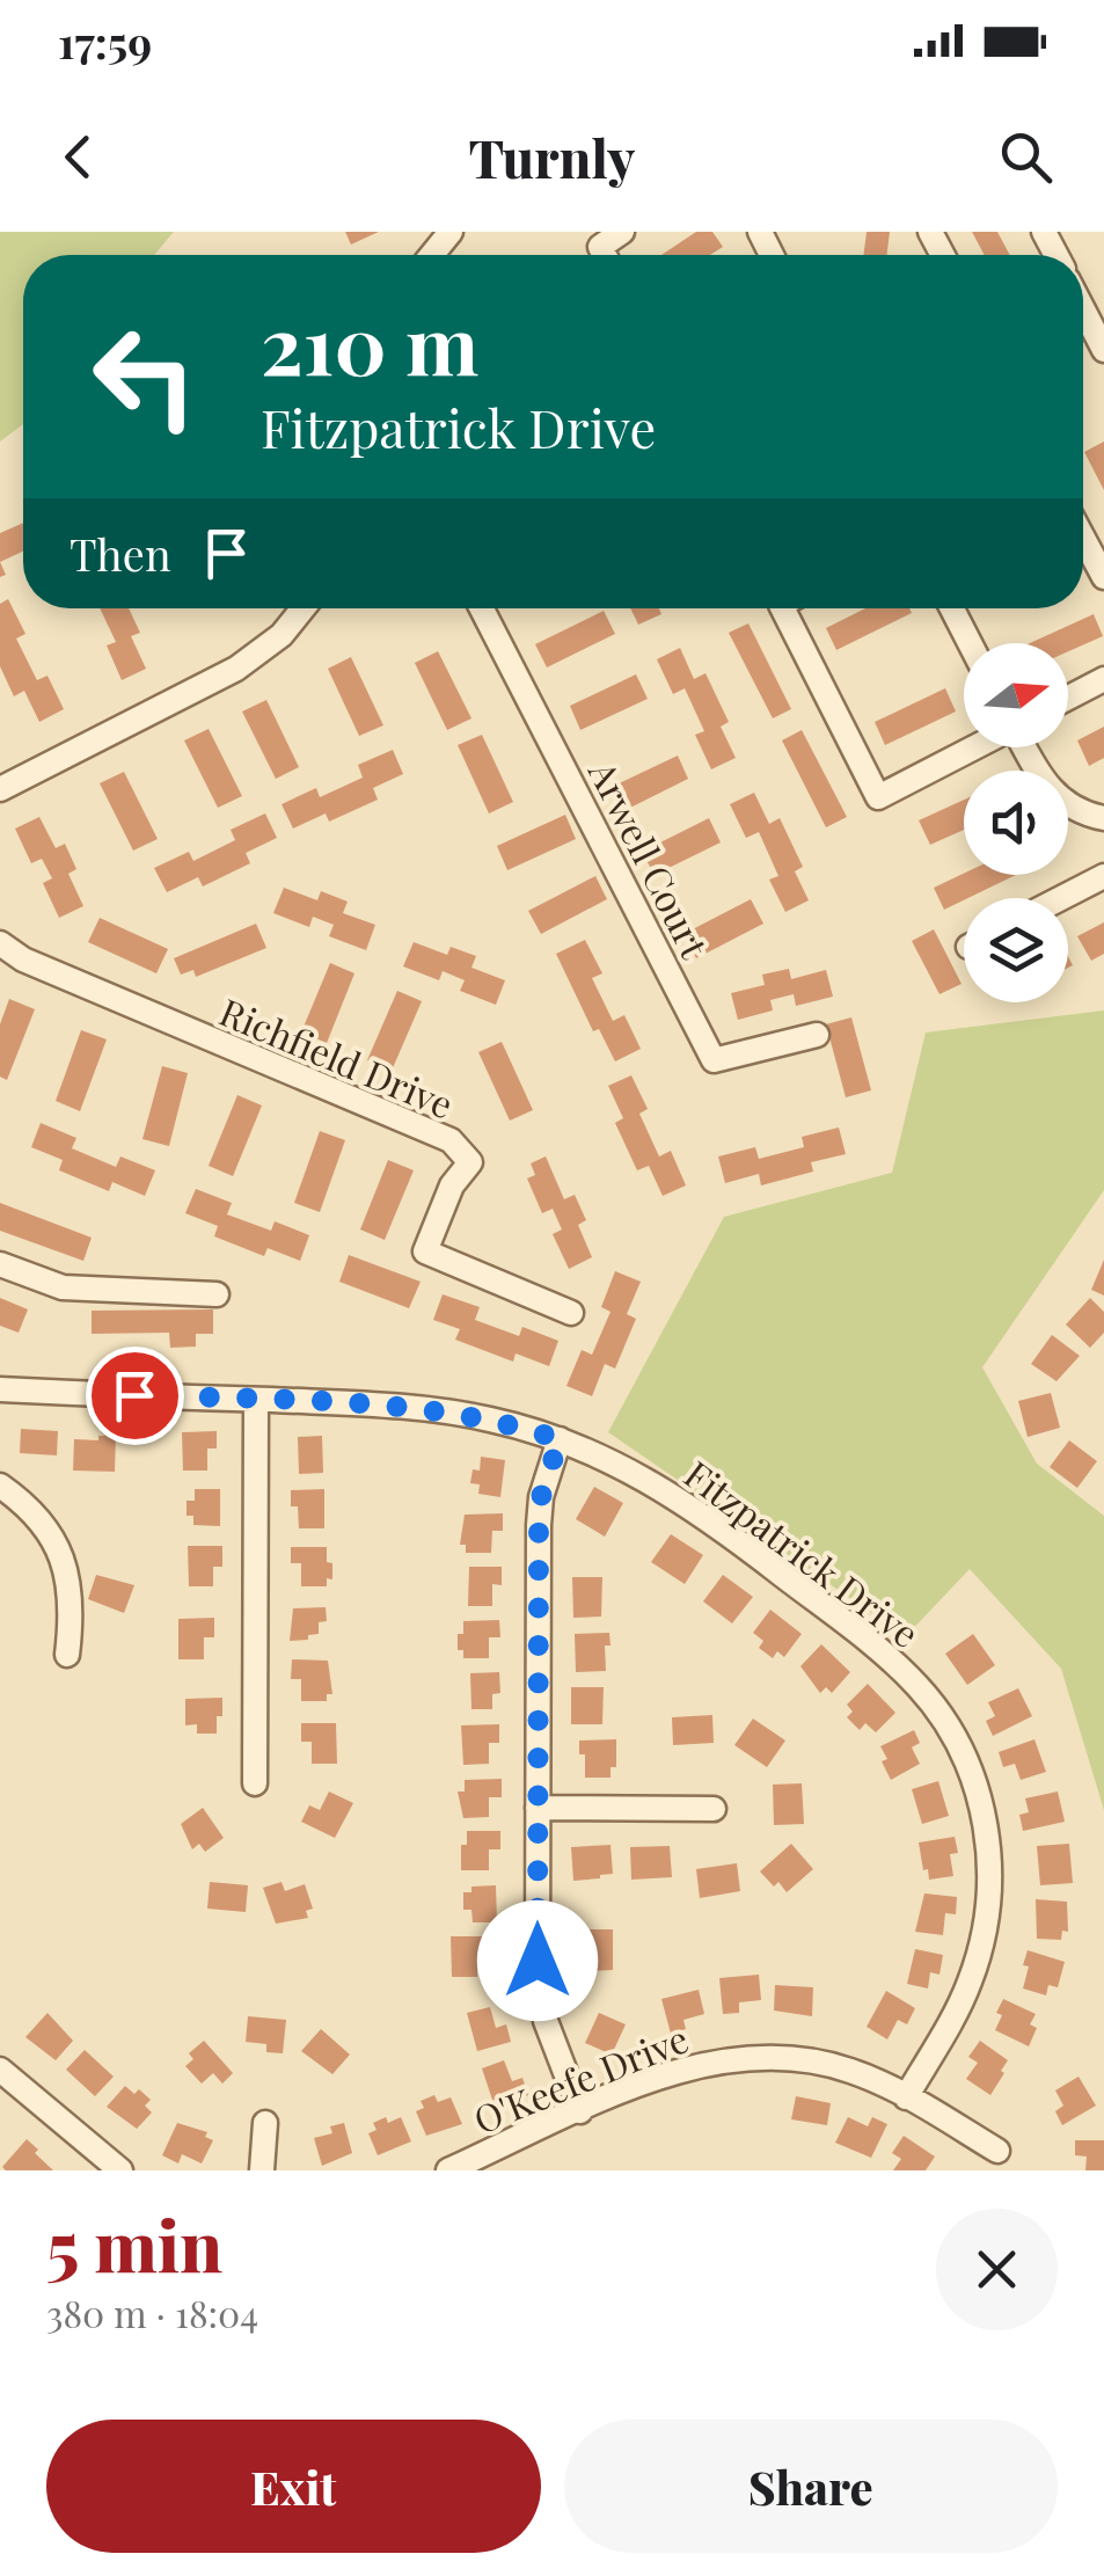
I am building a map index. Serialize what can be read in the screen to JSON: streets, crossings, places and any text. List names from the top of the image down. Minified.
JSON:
{"streets":{"street":["Arwell Court","Richfield Drive","Fitzpatrick Drive","O'Keefe Drive"]},"crossings":[["Fitzpatrick Drive","O'Keefe Drive"]],"north":"right","page":{"status":"17:59","header":"Turnly","turn":["210 m","Fitzpatrick Drive"],"then":"Then","heading":["5 min","380 m · 18:04"],"buttons":["Exit","Share"]}}
